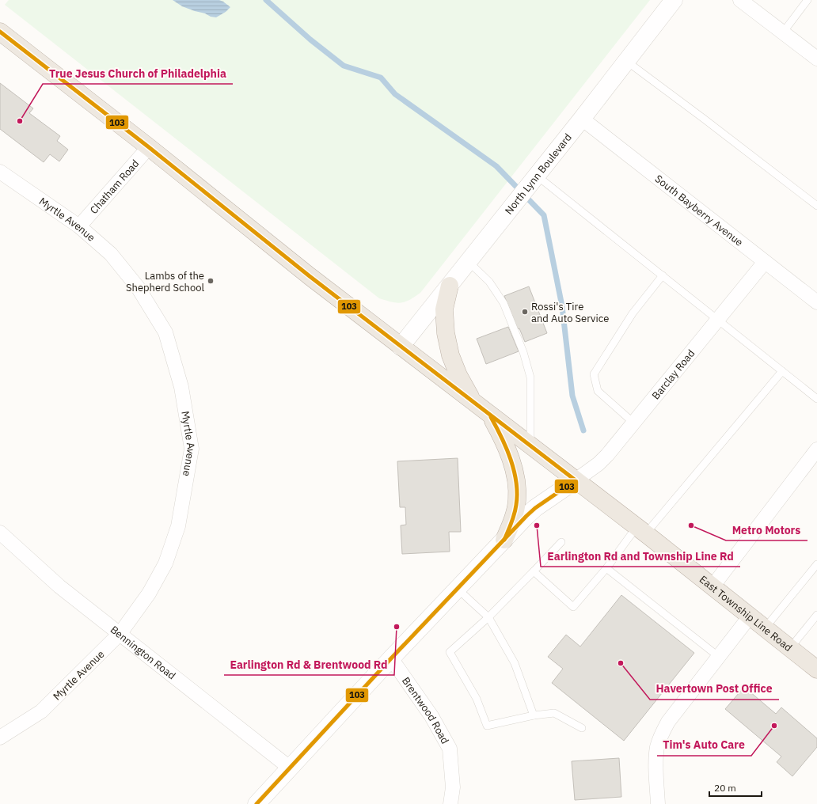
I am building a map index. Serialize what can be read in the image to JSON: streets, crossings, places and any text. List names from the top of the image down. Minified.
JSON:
{"streets":{"highway":["East Township Line Road"],"street":["North Lynn Boulevard","Chatham Road","South Bayberry Avenue","Myrtle Avenue","Barclay Road","Bennington Road","Brentwood Road"]},"crossings":[["North Lynn Boulevard","South Bayberry Avenue"],["North Lynn Boulevard","East Township Line Road"],["Chatham Road","Myrtle Avenue"],["Chatham Road","East Township Line Road"],["South Bayberry Avenue","Barclay Road"],["Myrtle Avenue","Bennington Road"],["Barclay Road","East Township Line Road"]],"places":["True Jesus Church of Philadelphia","Lambs of the Shepherd School","Rossi's Tire and Auto Service","Earlington Rd and Township Line Rd","Metro Motors","Earlington Rd & Brentwood Rd","Havertown Post Office","Tim's Auto Care"],"lines":["transit line 103"],"scale_bar":"20 m"}
